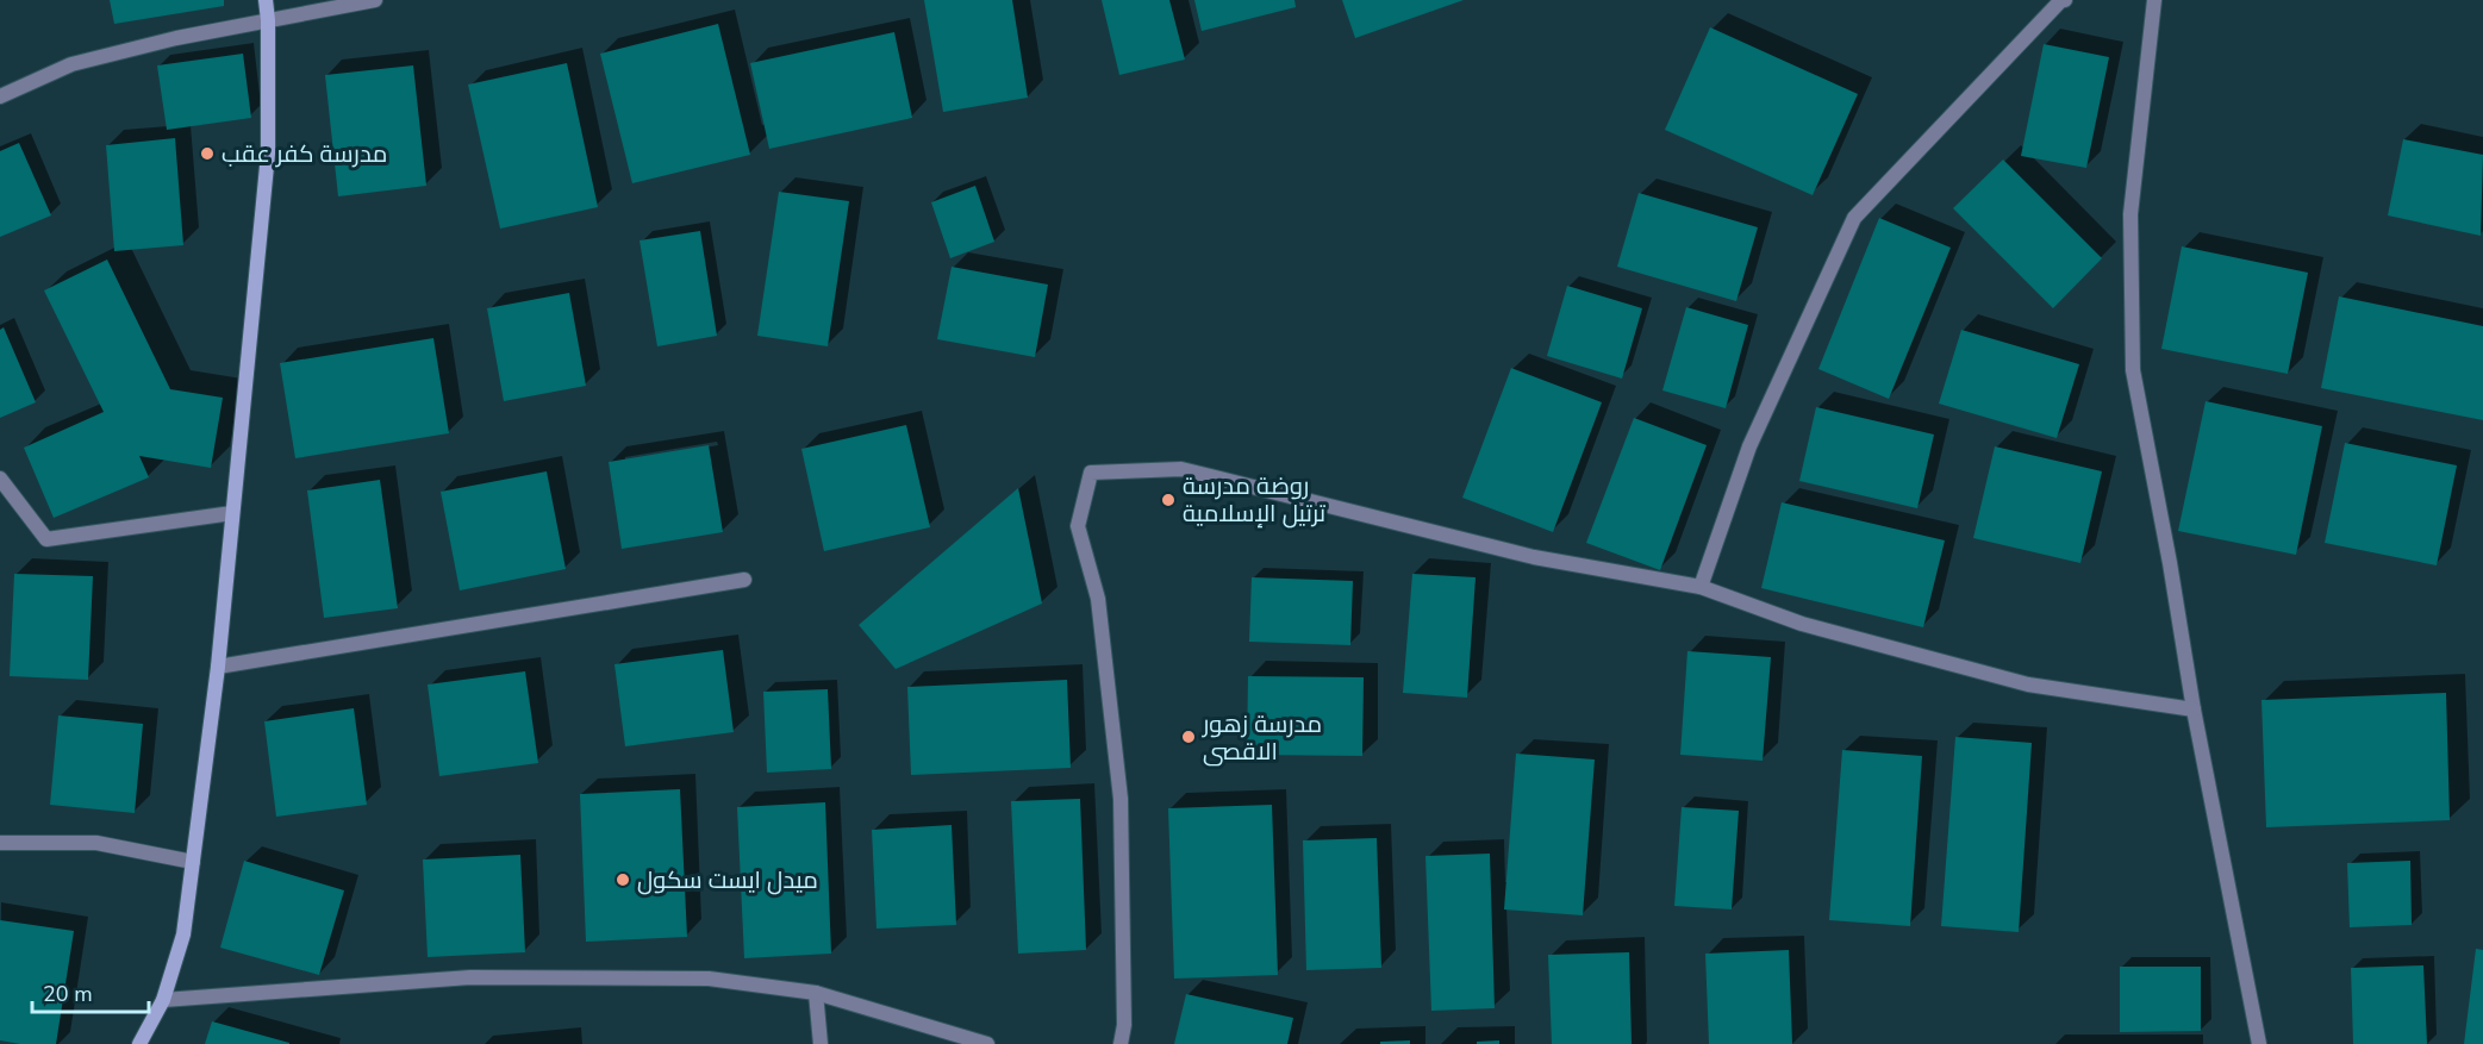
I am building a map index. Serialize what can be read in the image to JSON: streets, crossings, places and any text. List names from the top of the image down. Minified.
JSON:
{"places":["مدرسة كفر عقب","روضة مدرسة ترتيل الإسلامية","مدرسة زهور الاقصى","ميدل ايست سكول"],"scale_bar":"20 m"}
